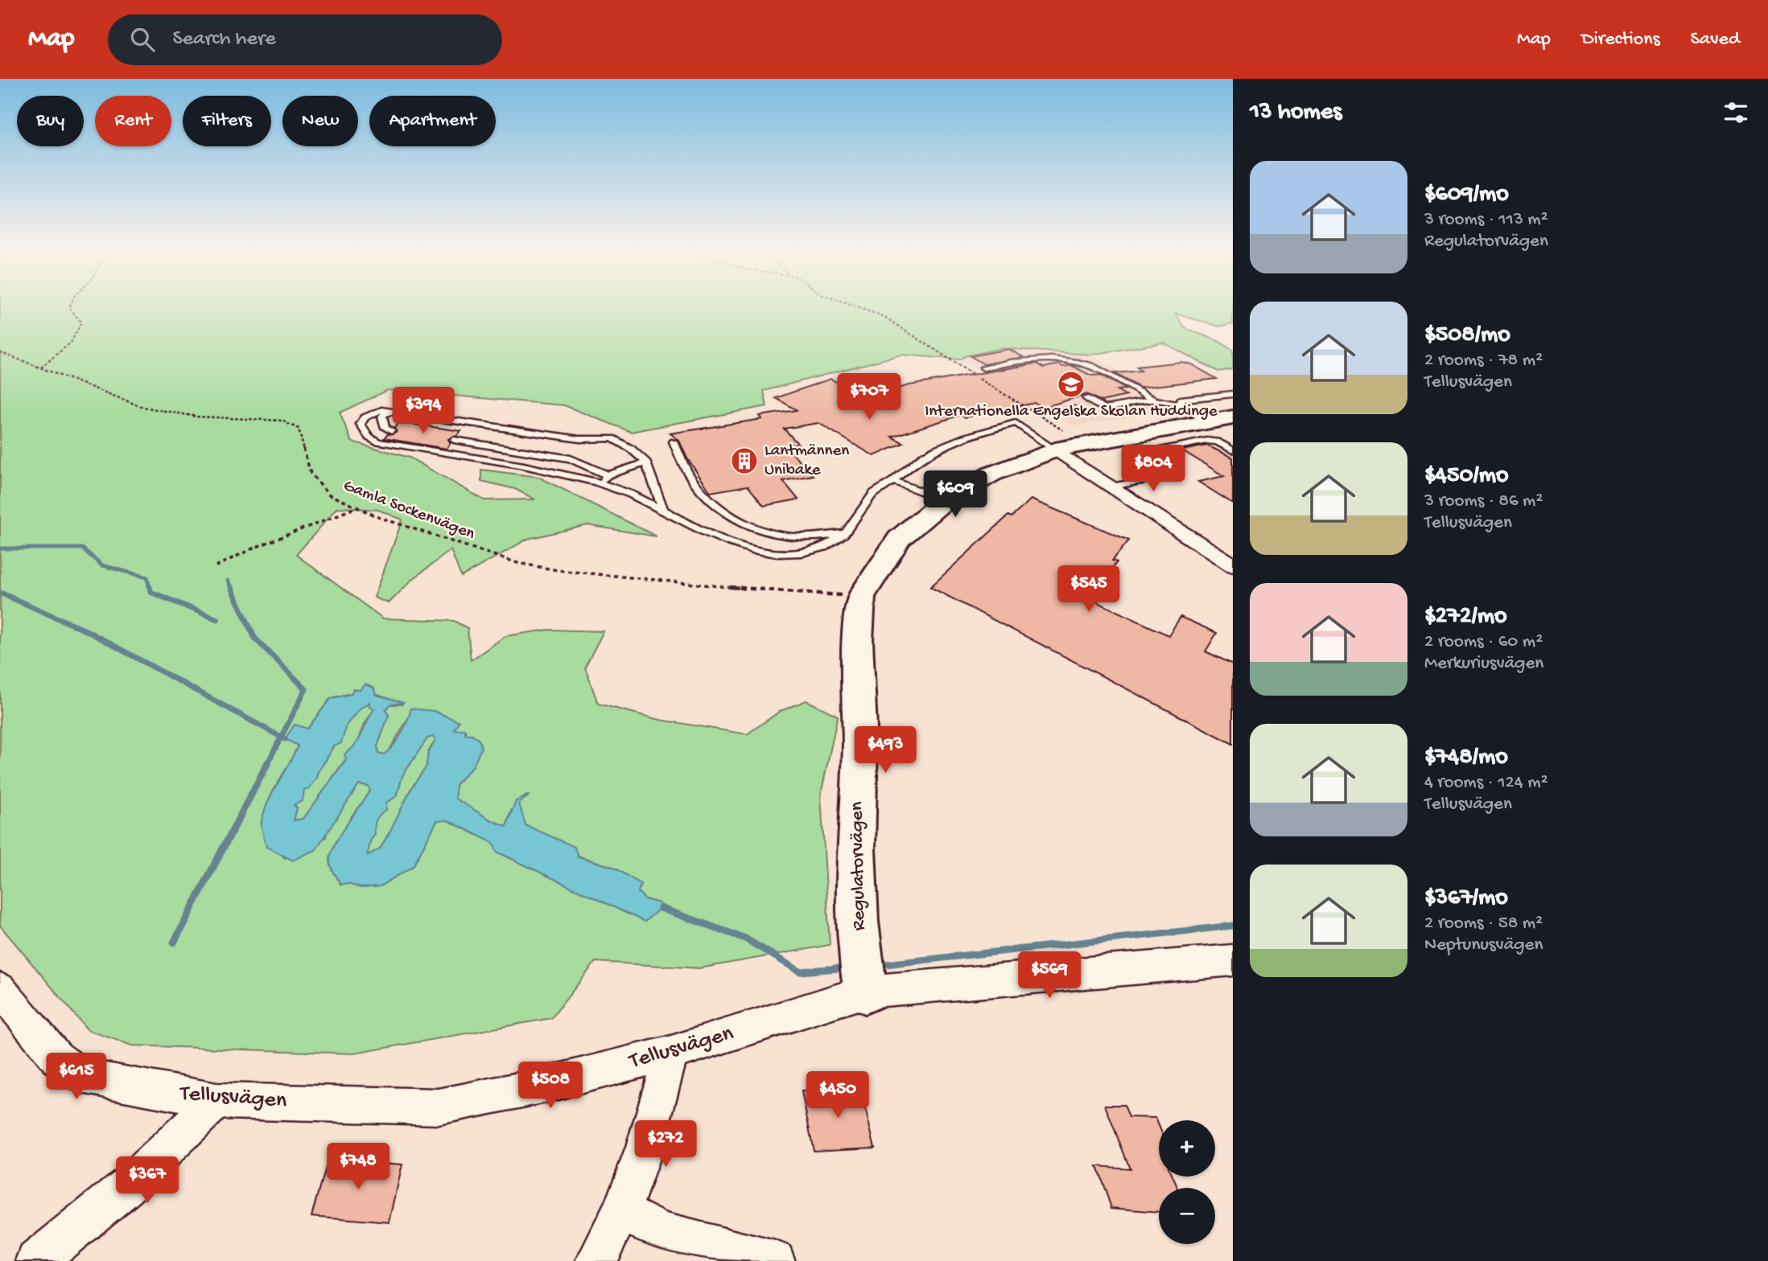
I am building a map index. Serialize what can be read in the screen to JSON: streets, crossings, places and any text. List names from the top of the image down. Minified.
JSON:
{"streets":{"street":["Regulatorvägen","Tellusvägen"],"path":["Gamla Sockenvägen"]},"crossings":[["Gamla Sockenvägen","Regulatorvägen"],["Regulatorvägen","Tellusvägen"]],"places":{"school or university":["Internationella Engelska Skolan Huddinge"],"building":["Lantmännen Unibake"]},"page":{"header":"Map","search":"Search here","nav":["Map","Directions","Saved"],"heading":"13 homes","chip":["Buy","Rent","Filters","New","Apartment"],"list":[{"name":"$609/mo","note":"3 rooms · 113 m² · Regulatorvägen"},{"name":"$508/mo","note":"2 rooms · 78 m² · Tellusvägen"},{"name":"$450/mo","note":"3 rooms · 86 m² · Tellusvägen"},{"name":"$272/mo","note":"2 rooms · 60 m² · Merkuriusvägen"},{"name":"$748/mo","note":"4 rooms · 124 m² · Tellusvägen"},{"name":"$367/mo","note":"2 rooms · 58 m² · Neptunusvägen"}],"price":["$707","$394","$804","$609","$545","$493","$569","$615","$508","$450","$272","$748","$367"],"map_buttons":["+","−"]}}
